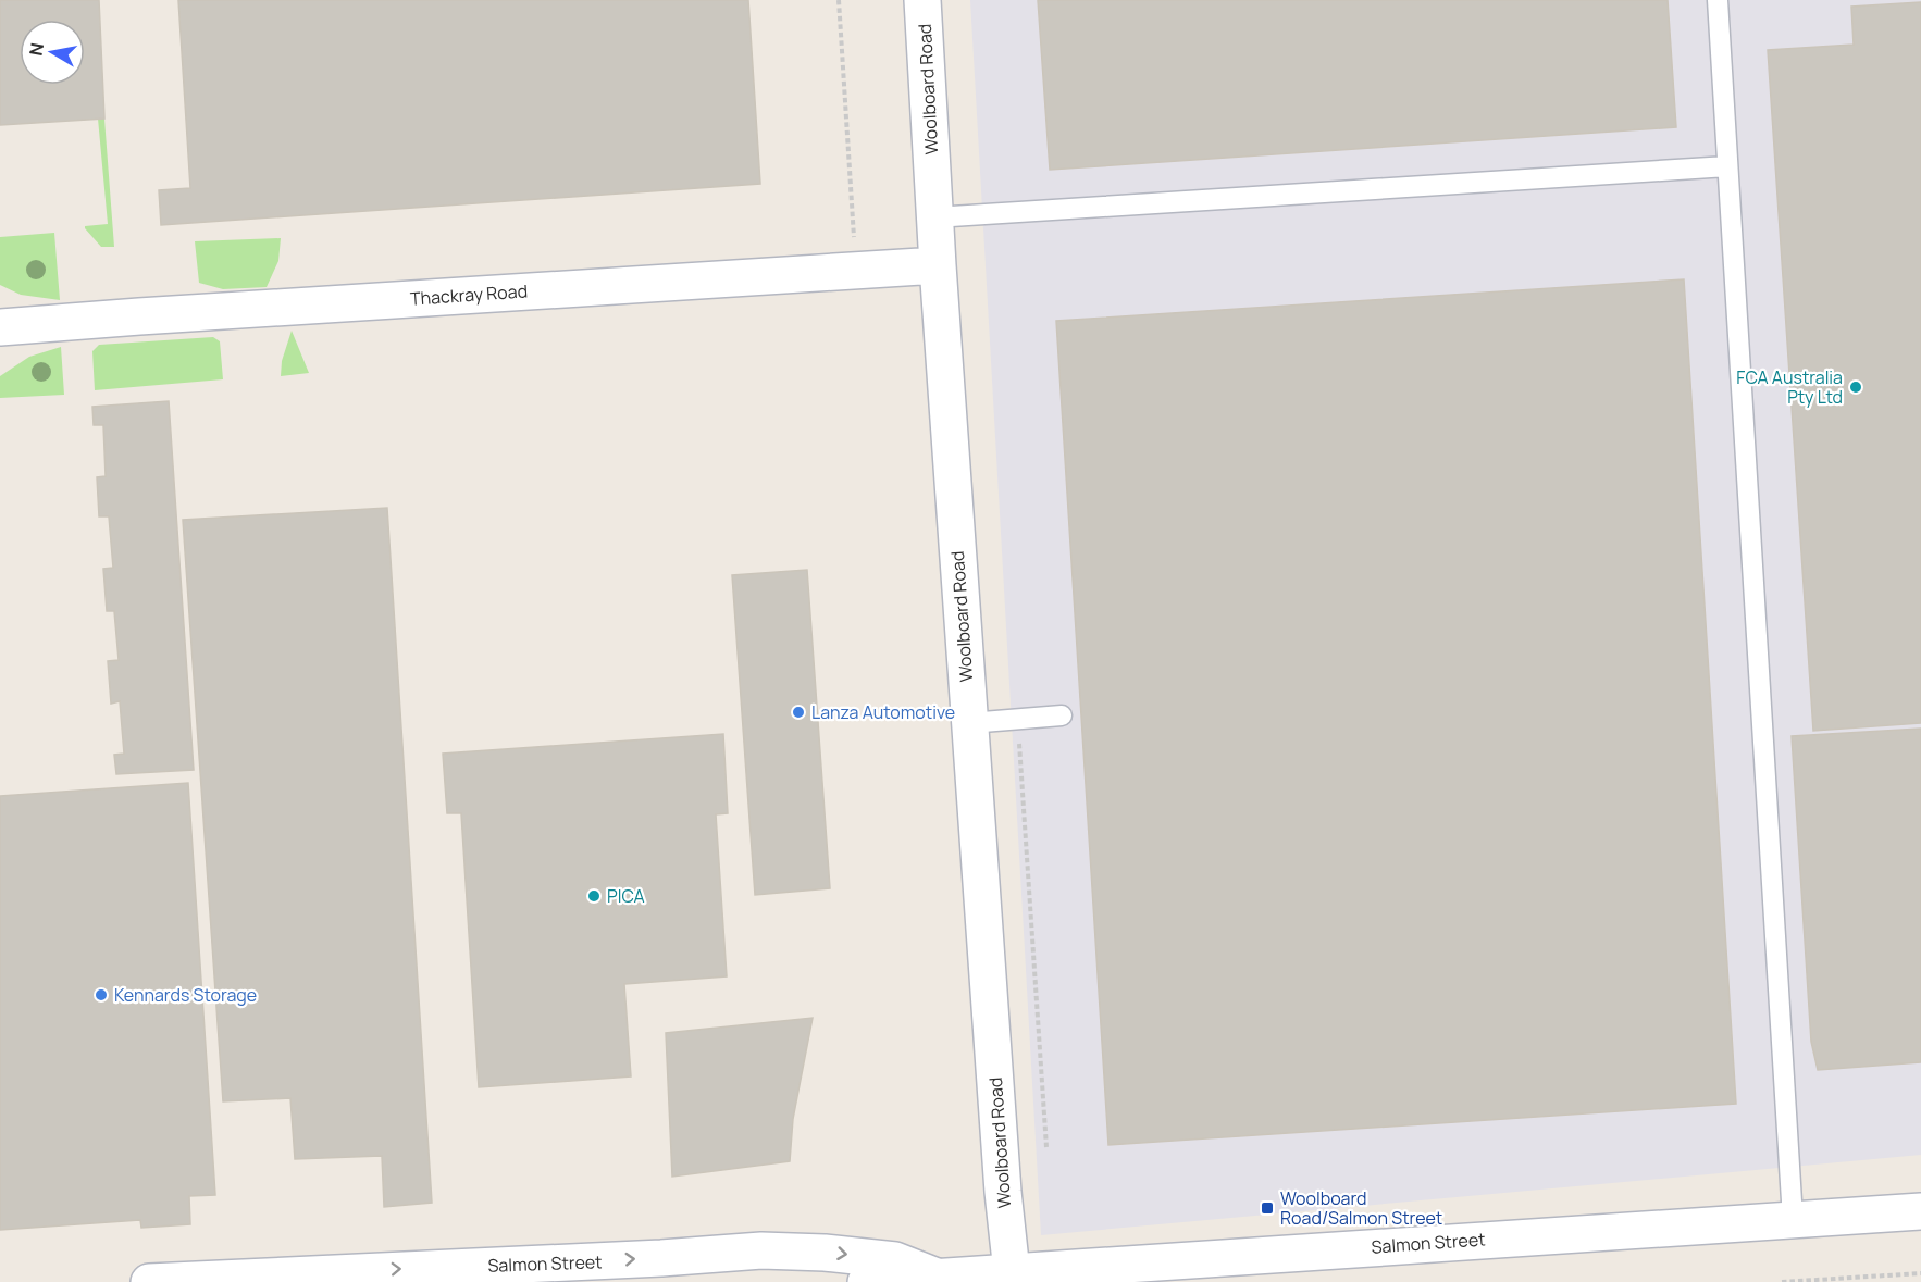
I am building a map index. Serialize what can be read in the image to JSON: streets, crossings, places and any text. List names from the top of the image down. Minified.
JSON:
{"streets":{"street":["Woolboard Road","Thackray Road","Salmon Street"]},"crossings":[["Woolboard Road","Thackray Road"],["Woolboard Road","Salmon Street"]],"one_way":["Salmon Street"],"places":{"other":["FCA Australia Pty Ltd","Lanza Automotive","PICA","Kennards Storage"],"transit":["Woolboard Road/Salmon Street"]},"north":"left"}
